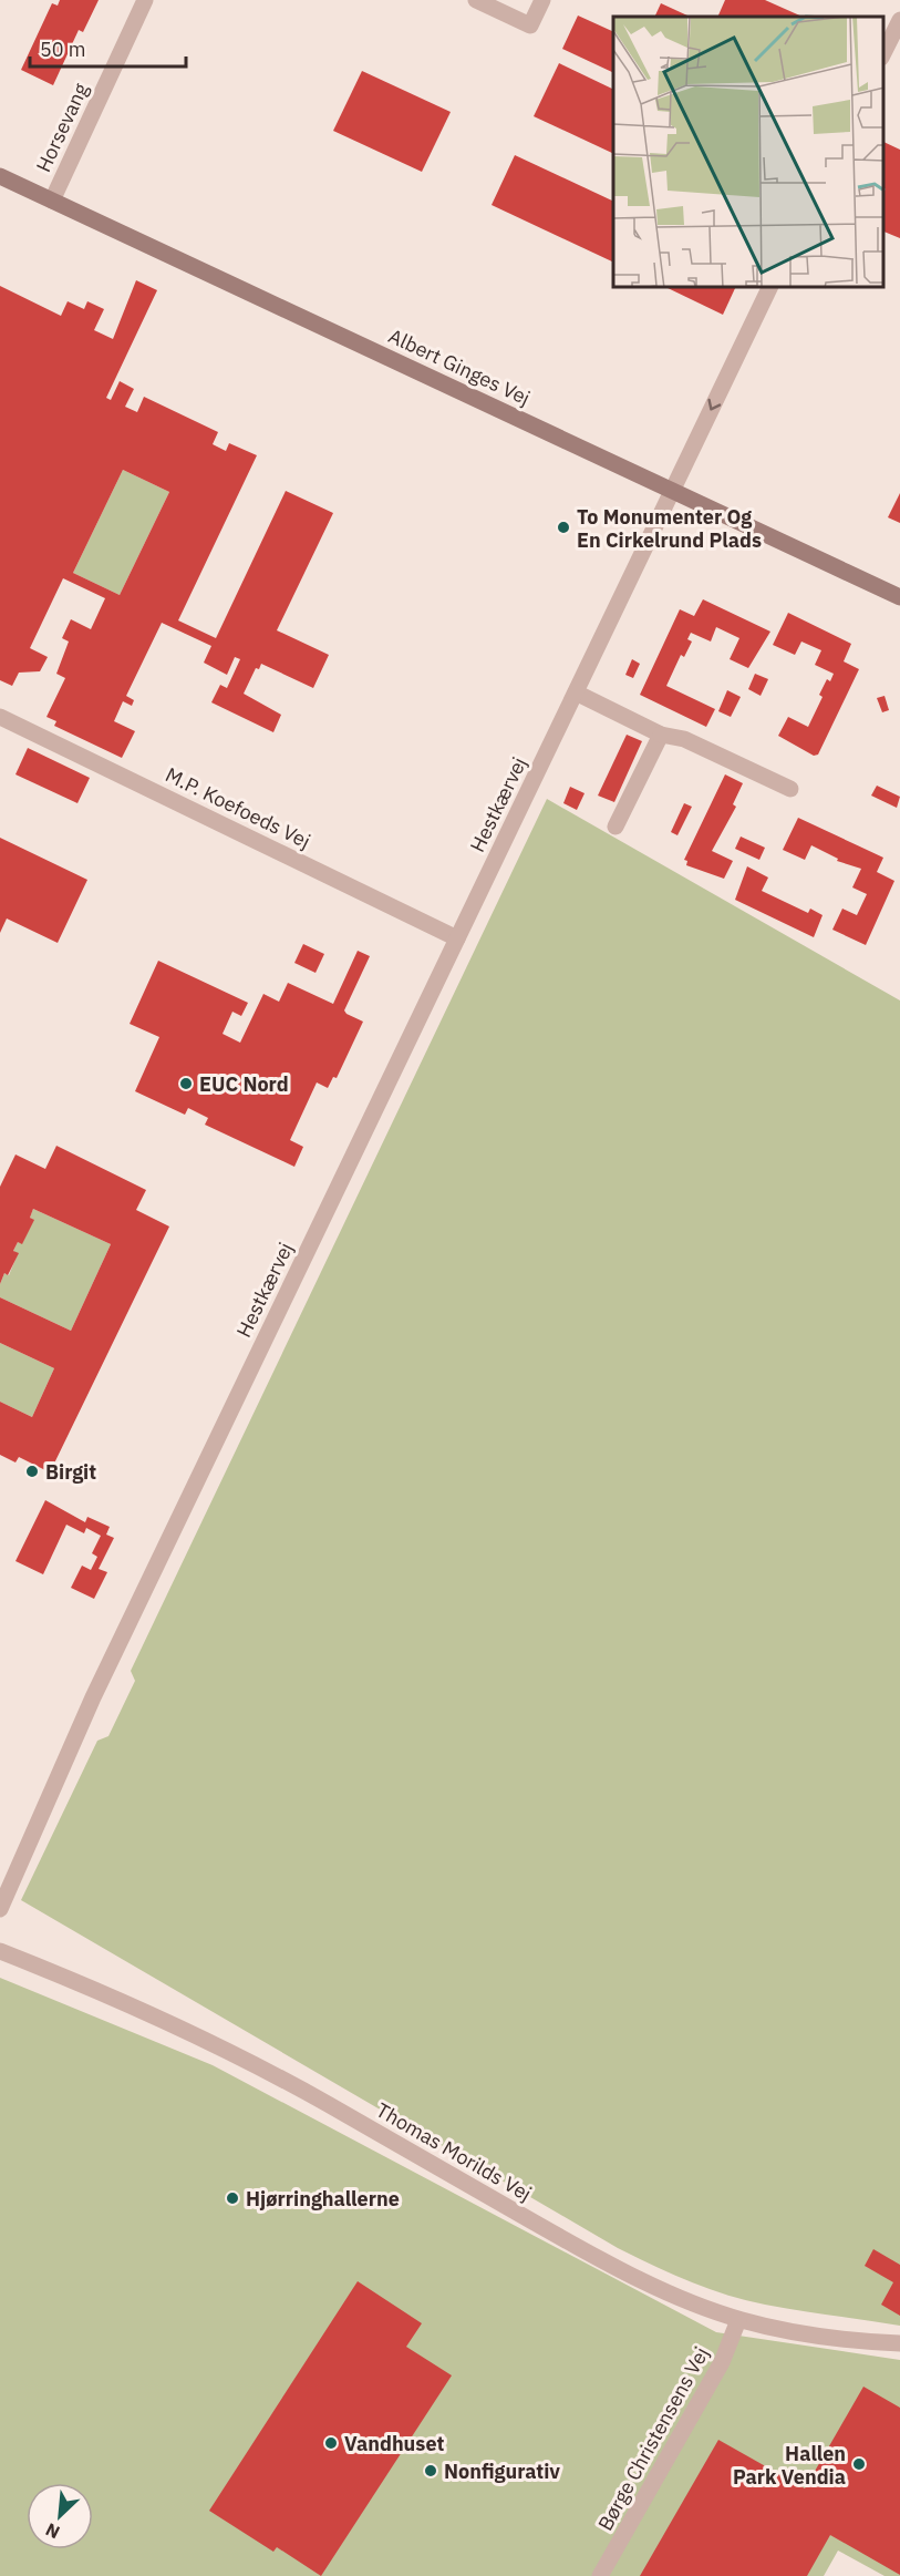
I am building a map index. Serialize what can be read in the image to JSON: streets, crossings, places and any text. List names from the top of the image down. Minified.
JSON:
{"streets":{"street":["Horsevang","Albert Ginges Vej","Hestkærvej","M.P. Koefoeds Vej","Thomas Morilds Vej","Børge Christensens Vej"]},"crossings":[["Horsevang","Albert Ginges Vej"],["Albert Ginges Vej","Hestkærvej"],["Hestkærvej","M.P. Koefoeds Vej"],["Thomas Morilds Vej","Børge Christensens Vej"]],"places":["To Monumenter Og En Cirkelrund Plads","EUC Nord","Birgit","Hjørringhallerne","Vandhuset","Hallen Park Vendia","Nonfigurativ"],"scale_bar":"50 m","north":"bottom left"}
